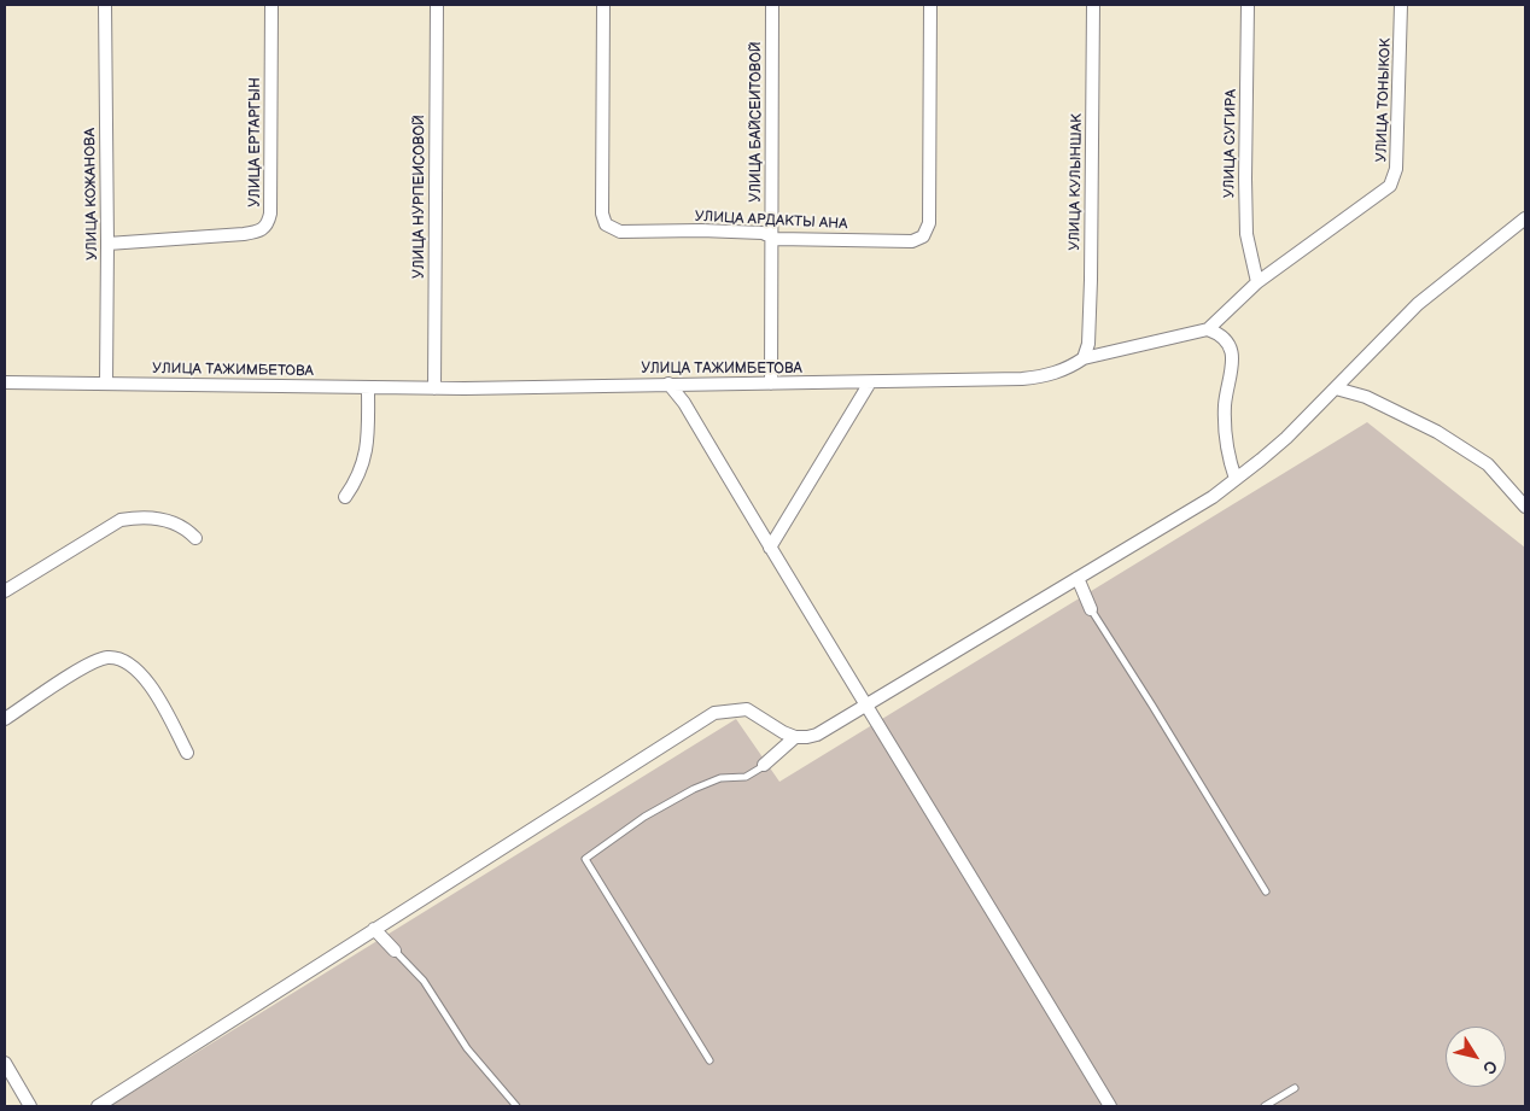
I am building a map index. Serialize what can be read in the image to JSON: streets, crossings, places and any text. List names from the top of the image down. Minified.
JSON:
{"streets":{"street":["УЛИЦА ТОНЫКОК","УЛИЦА БАЙСЕИТОВОЙ","УЛИЦА ЕРТАРГЫН","УЛИЦА СУГИРА","УЛИЦА КУЛЫНШАК","УЛИЦА КОЖАНОВА","УЛИЦА НУРПЕИСОВОЙ","УЛИЦА АРДАКТЫ АНА","УЛИЦА ТАЖИМБЕТОВА"]},"crossings":[["УЛИЦА ТОНЫКОК","УЛИЦА СУГИРА"],["УЛИЦА БАЙСЕИТОВОЙ","УЛИЦА АРДАКТЫ АНА"],["УЛИЦА БАЙСЕИТОВОЙ","УЛИЦА ТАЖИМБЕТОВА"],["УЛИЦА ЕРТАРГЫН","УЛИЦА КОЖАНОВА"],["УЛИЦА КУЛЫНШАК","УЛИЦА ТАЖИМБЕТОВА"],["УЛИЦА КОЖАНОВА","УЛИЦА ТАЖИМБЕТОВА"],["УЛИЦА НУРПЕИСОВОЙ","УЛИЦА ТАЖИМБЕТОВА"]],"north":"bottom right"}
